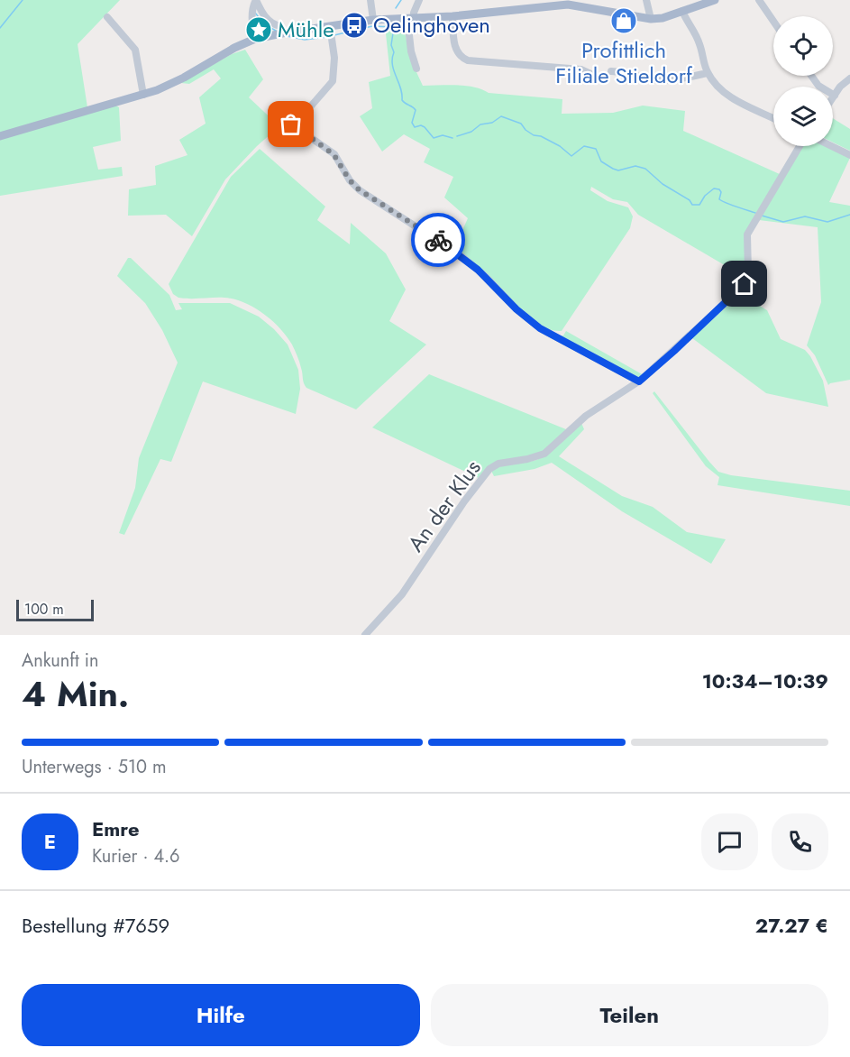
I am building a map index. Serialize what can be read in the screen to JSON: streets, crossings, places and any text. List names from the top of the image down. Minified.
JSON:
{"streets":{"street":["An der Klus"]},"places":{"shop":["Profittlich Filiale Stieldorf"],"bus stop":["Oelinghoven"],"place":["Mühle"]},"scale_bar":"100 m","page":{"scale":"100 m","heading":["4 Min.","Ankunft in","10:34–10:39"],"panel":["Emre","Kurier · 4.6","Bestellung #7659","27.27 €"],"bar":"Unterwegs · 510 m","round":"E","buttons":["Hilfe","Teilen"]}}
